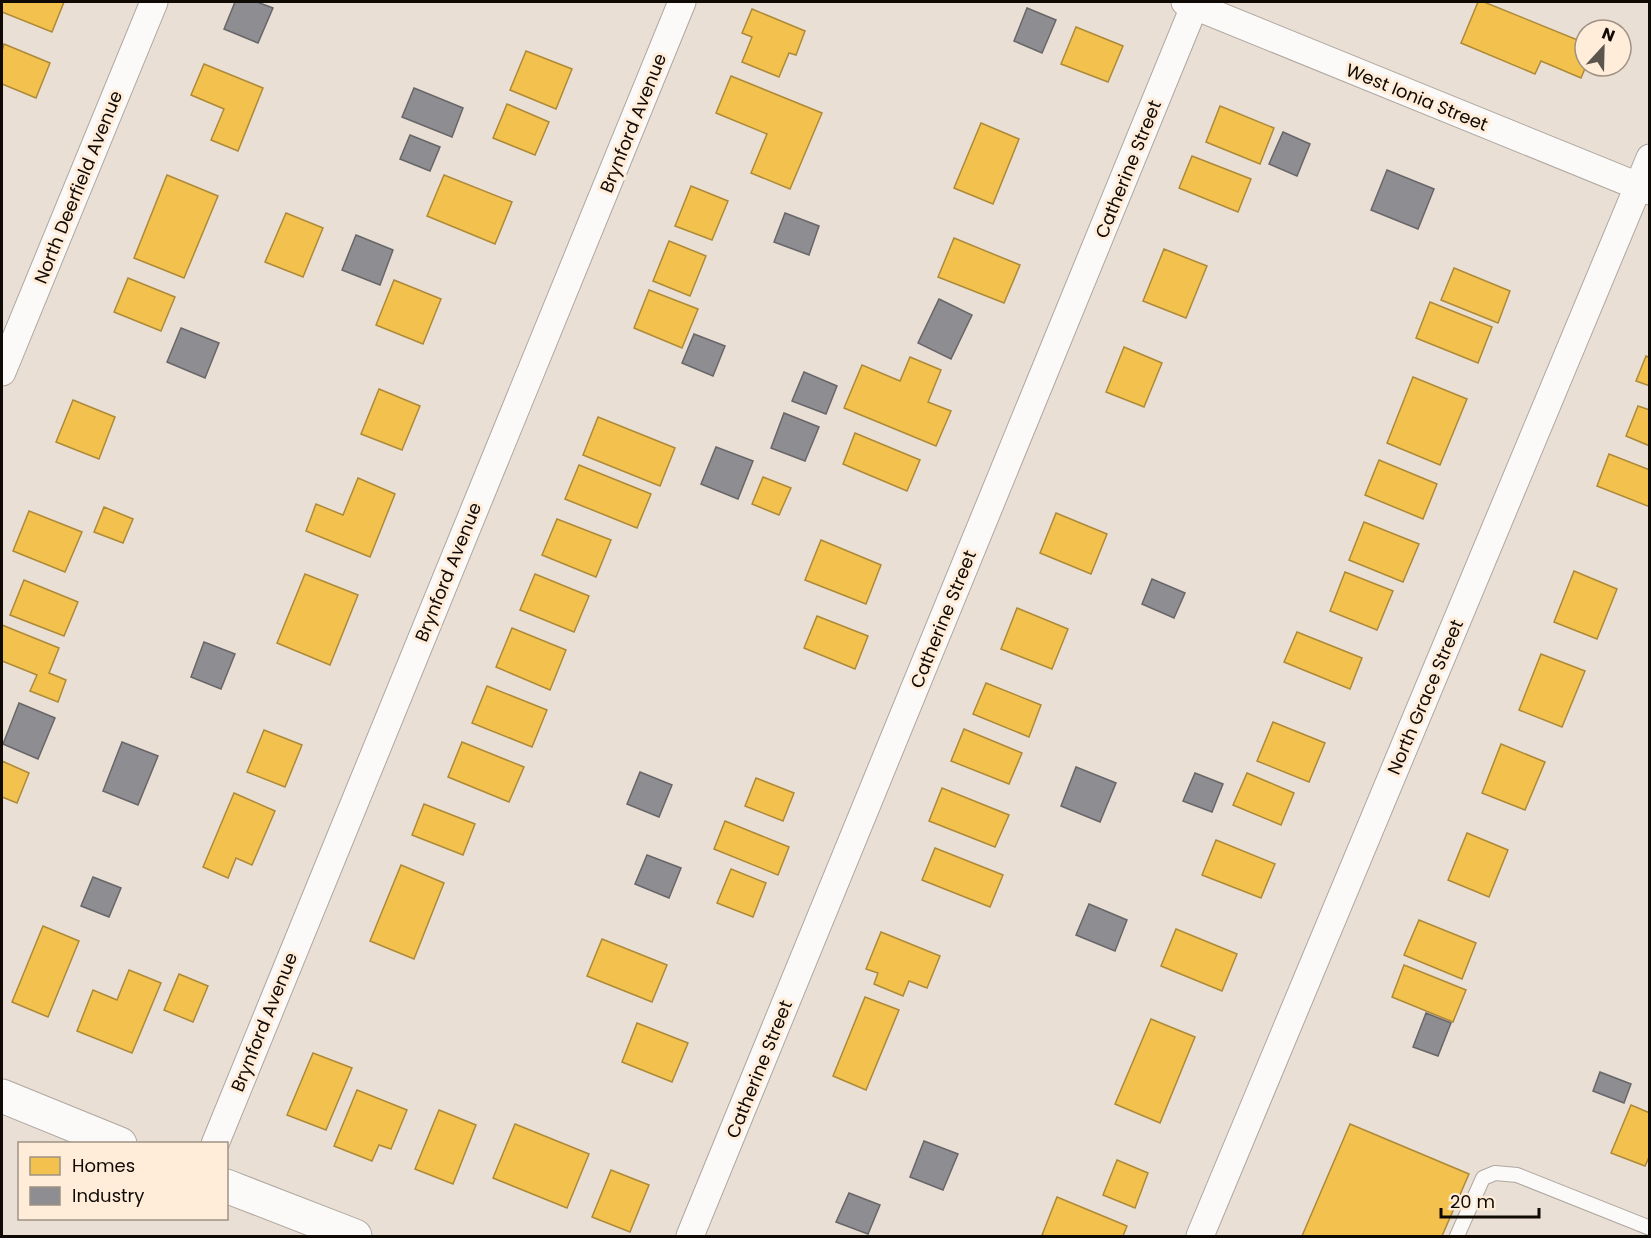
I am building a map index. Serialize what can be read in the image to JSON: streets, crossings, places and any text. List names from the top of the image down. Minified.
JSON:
{"streets":{"street":["West Ionia Street","Brynford Avenue","Catherine Street","North Deerfield Avenue","North Grace Street"]},"crossings":[["West Ionia Street","Catherine Street"],["West Ionia Street","North Grace Street"]],"legend":["Homes","Industry"],"scale_bar":"20 m","north":"top"}
